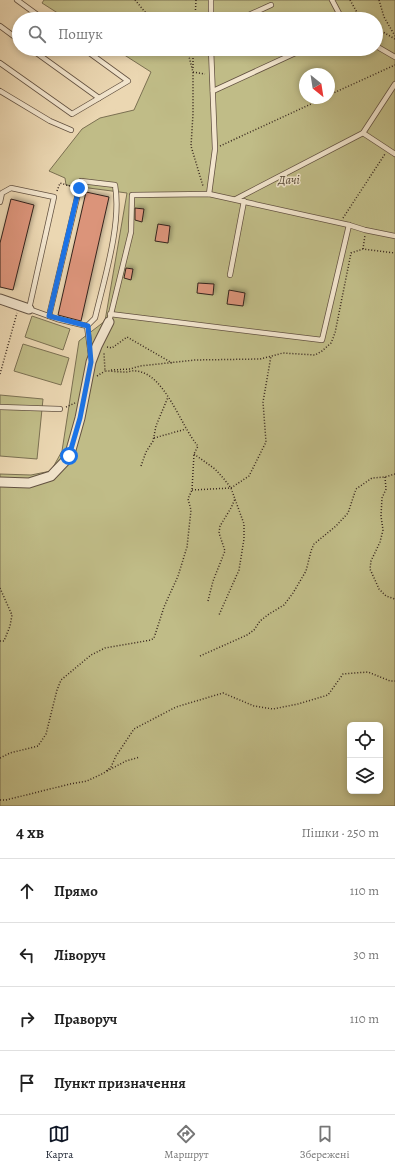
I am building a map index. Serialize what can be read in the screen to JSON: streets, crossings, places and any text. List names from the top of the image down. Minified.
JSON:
{"parks":["Дачі"],"north":"bottom right","page":{"search":"Пошук","heading":["4 хв","Пішки · 250 m"],"list":[["Прямо","110 m"],["Ліворуч","30 m"],["Праворуч","110 m"],"Пункт призначення"],"nav":["Карта","Маршрут","Збережені"]}}
